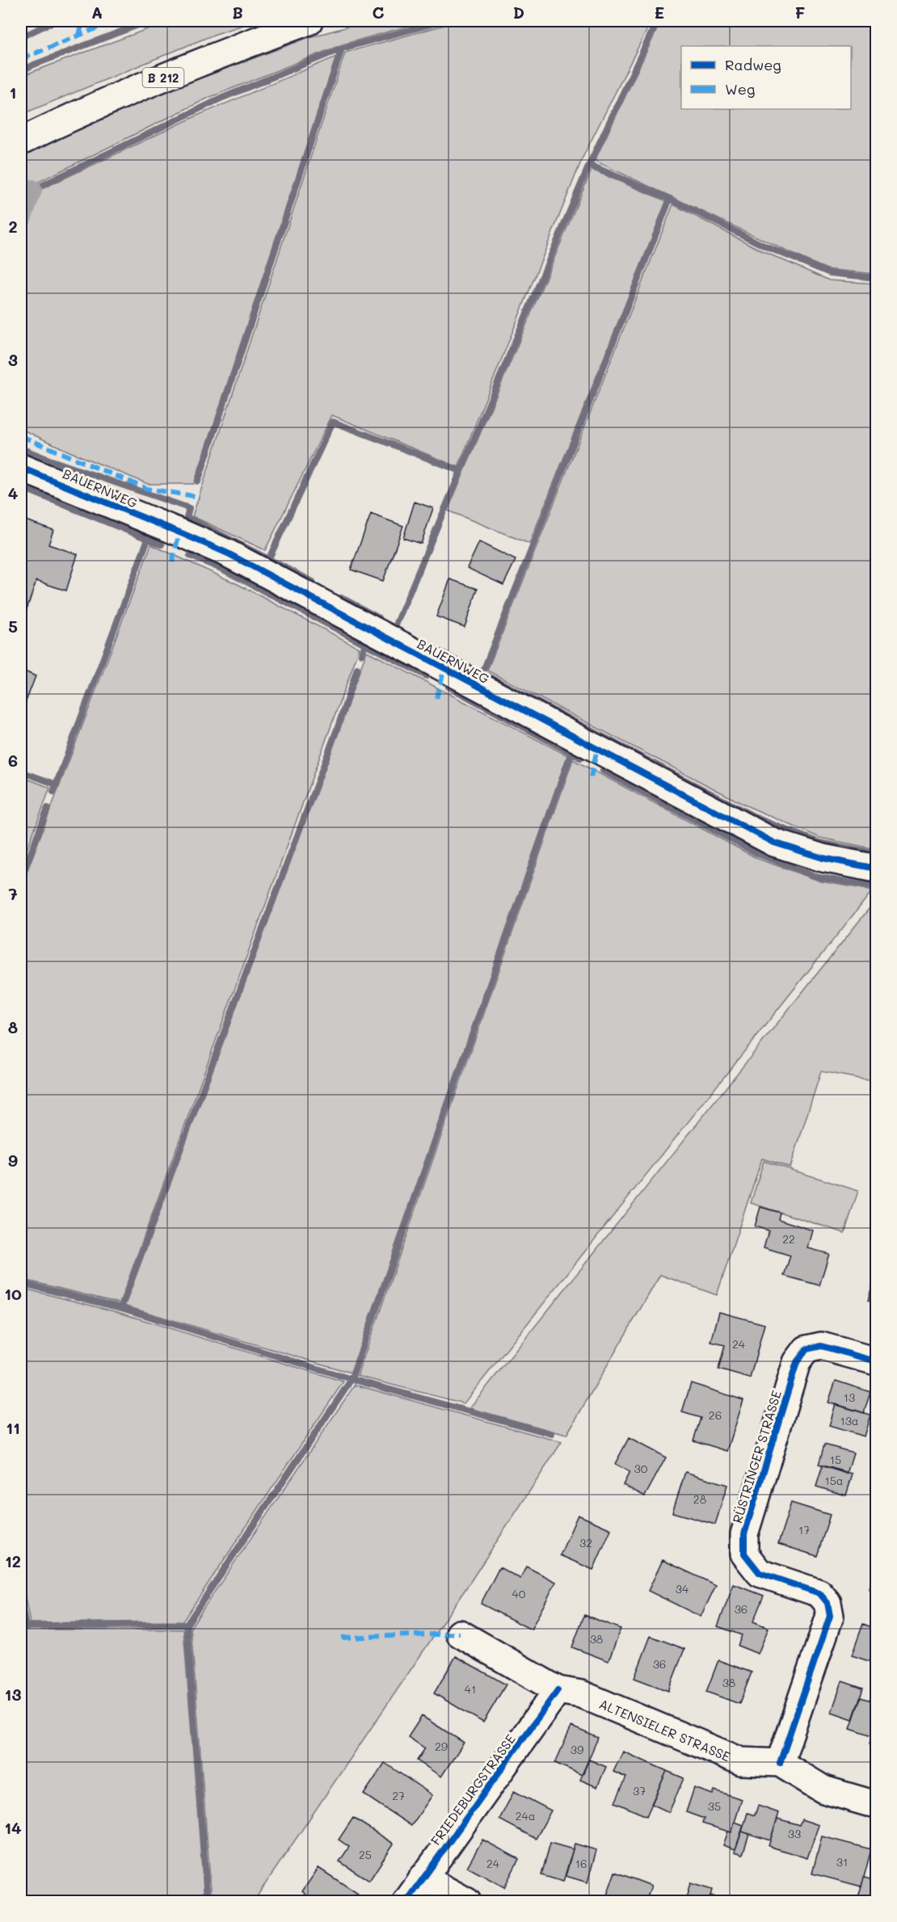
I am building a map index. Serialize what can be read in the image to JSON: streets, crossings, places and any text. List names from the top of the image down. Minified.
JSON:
{"streets":{"street":["B 212","BAUERNWEG","RÜSTRINGER STRASSE","ALTENSIELER STRASSE","FRIEDEBURGSTRASSE"]},"crossings":[["RÜSTRINGER STRASSE","ALTENSIELER STRASSE"],["ALTENSIELER STRASSE","FRIEDEBURGSTRASSE"]],"house_numbers":["22","24","13","26","13a","15","30","15a","28","17","32","34","40","36","38","36","38","41","29","39","37","27","35","24a","33","25","31","24","16"],"legend":["Radweg","Weg"],"grid":{"columns":["A","B","C","D","E","F"],"rows":["1","2","3","4","5","6","7","8","9","10","11","12","13","14"]}}
